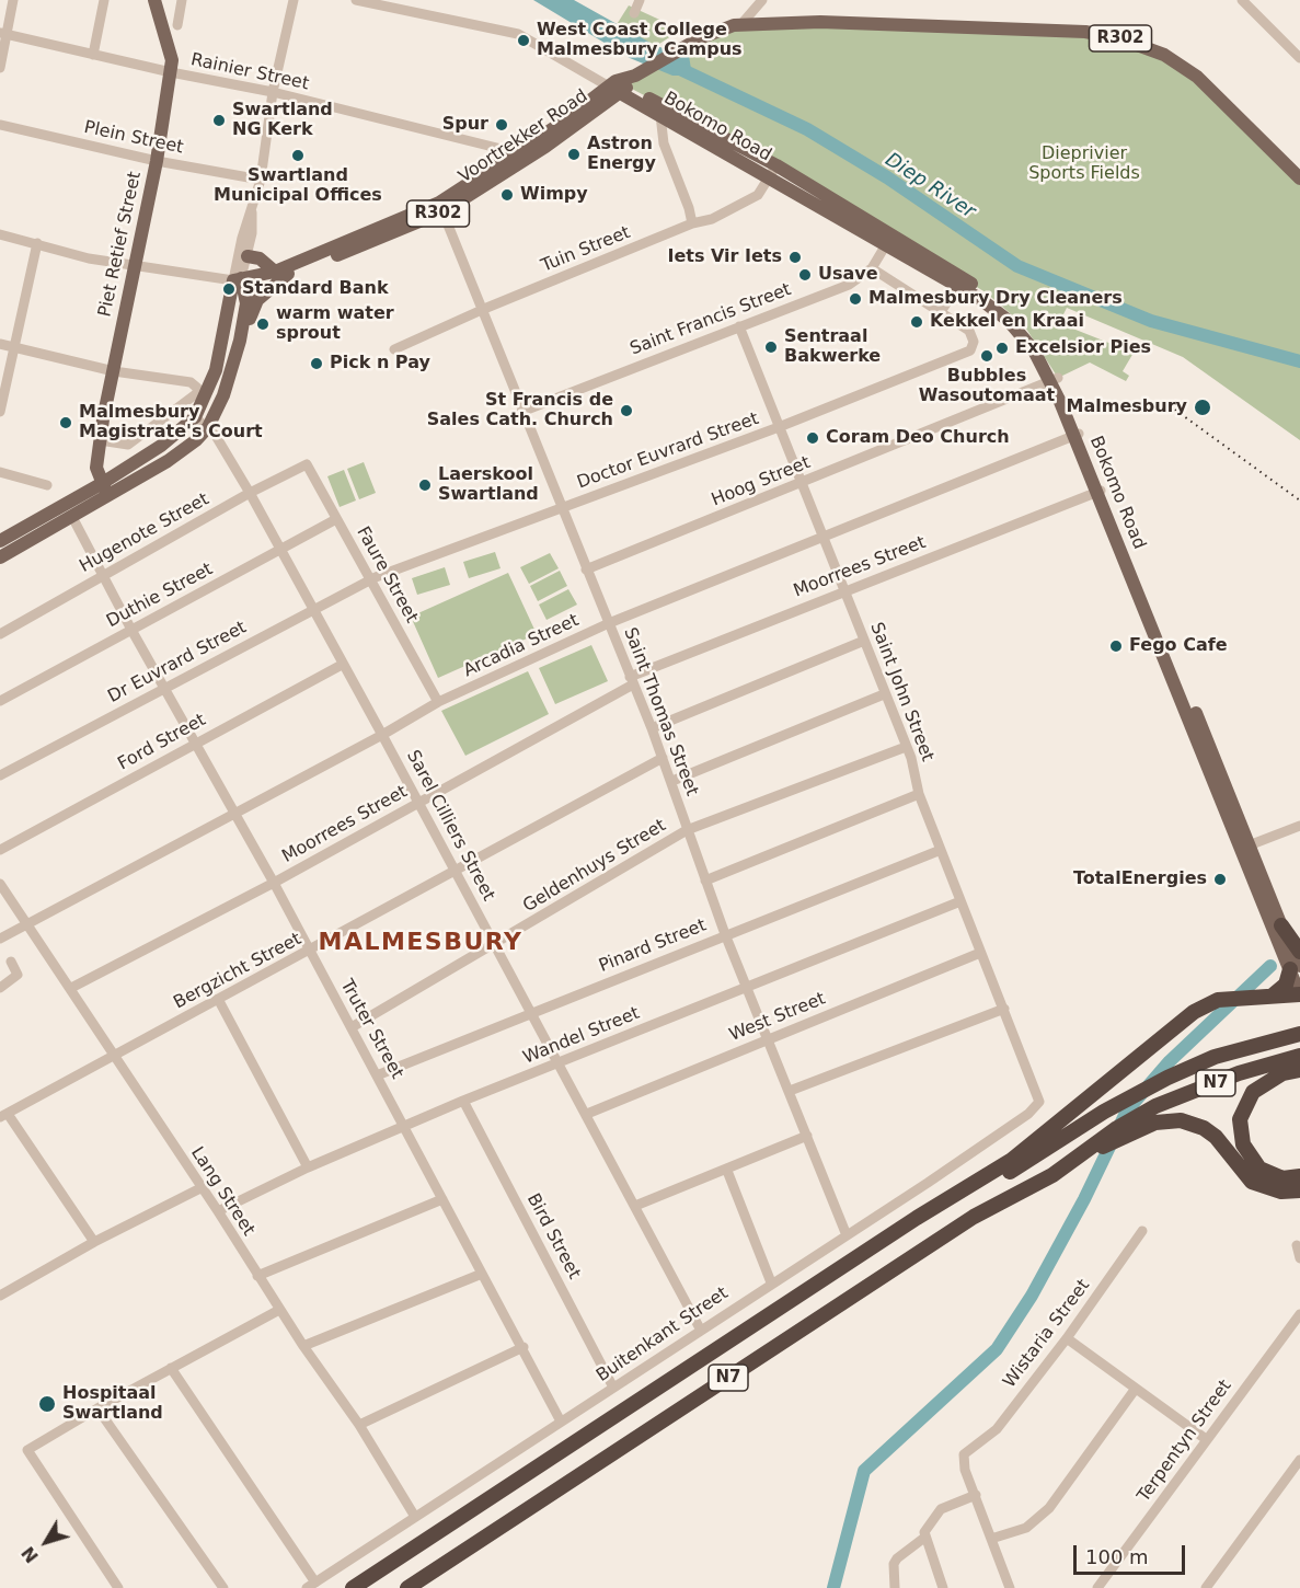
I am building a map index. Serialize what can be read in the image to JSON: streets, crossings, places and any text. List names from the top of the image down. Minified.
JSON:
{"streets":{"highway":["N7"],"main road":["R302","Bokomo Road","Voortrekker Road","Piet Retief Street"],"street":["Rainier Street","Plein Street","Tuin Street","Saint Francis Street","Doctor Euvrard Street","Hoog Street","Hugenote Street","Moorrees Street","Faure Street","Duthie Street","Arcadia Street","Dr Euvrard Street","Saint John Street","Saint Thomas Street","Ford Street","Sarel Cilliers Street","Geldenhuys Street","Pinard Street","Bergzicht Street","West Street","Truter Street","Wandel Street","Lang Street","Bird Street","Wistaria Street","Buitenkant Street","Terpentyn Street"]},"crossings":[["Rainier Street","Voortrekker Road"],["Rainier Street","Piet Retief Street"],["Bokomo Road","Voortrekker Road"],["Bokomo Road","Tuin Street"],["Bokomo Road","Saint Francis Street"],["Bokomo Road","Hoog Street"],["Bokomo Road","Moorrees Street"],["Bokomo Road","Arcadia Street"],["Voortrekker Road","Saint Thomas Street"],["Plein Street","Piet Retief Street"],["Tuin Street","Saint Thomas Street"],["Saint Francis Street","Saint John Street"],["Saint Francis Street","Saint Thomas Street"],["Doctor Euvrard Street","Faure Street"],["Doctor Euvrard Street","Dr Euvrard Street"],["Doctor Euvrard Street","Saint John Street"],["Doctor Euvrard Street","Saint Thomas Street"],["Hoog Street","Saint John Street"],["Hoog Street","Saint Thomas Street"],["Hugenote Street","Faure Street"],["Hugenote Street","Sarel Cilliers Street"],["Hugenote Street","Truter Street"],["Moorrees Street","Saint John Street"],["Moorrees Street","Saint Thomas Street"],["Moorrees Street","Sarel Cilliers Street"],["Moorrees Street","Truter Street"],["Moorrees Street","Lang Street"],["Faure Street","Duthie Street"],["Faure Street","Arcadia Street"],["Faure Street","Dr Euvrard Street"],["Duthie Street","Sarel Cilliers Street"],["Duthie Street","Truter Street"],["Arcadia Street","Saint John Street"],["Arcadia Street","Saint Thomas Street"],["Arcadia Street","Sarel Cilliers Street"],["Arcadia Street","Truter Street"],["Arcadia Street","Lang Street"],["Dr Euvrard Street","Sarel Cilliers Street"],["Dr Euvrard Street","Truter Street"],["Saint John Street","Geldenhuys Street"],["Saint John Street","Pinard Street"],["Saint John Street","West Street"],["Saint John Street","Wandel Street"],["Saint John Street","Buitenkant Street"],["Saint Thomas Street","Geldenhuys Street"],["Saint Thomas Street","Pinard Street"],["Saint Thomas Street","Bergzicht Street"],["Saint Thomas Street","West Street"],["Saint Thomas Street","Wandel Street"],["Saint Thomas Street","Buitenkant Street"],["Ford Street","Sarel Cilliers Street"],["Ford Street","Truter Street"],["Sarel Cilliers Street","Geldenhuys Street"],["Sarel Cilliers Street","Pinard Street"],["Sarel Cilliers Street","Bergzicht Street"],["Sarel Cilliers Street","West Street"],["Sarel Cilliers Street","Wandel Street"],["Sarel Cilliers Street","Buitenkant Street"],["Geldenhuys Street","Truter Street"],["Pinard Street","Truter Street"],["Bergzicht Street","Truter Street"],["Bergzicht Street","Lang Street"],["Truter Street","Wandel Street"],["Truter Street","Buitenkant Street"],["Wandel Street","Lang Street"],["Wandel Street","Bird Street"],["Lang Street","Buitenkant Street"],["Bird Street","Buitenkant Street"]],"districts":["MALMESBURY"],"water":["Diep River"],"parks":["Dieprivier Sports Fields"],"places":["West Coast College Malmesbury Campus","Swartland NG Kerk","Spur","Astron Energy","Swartland Municipal Offices","Wimpy","Iets Vir Iets","Usave","Standard Bank","Malmesbury Dry Cleaners","Kekkel en Kraai","warm water sprout","Sentraal Bakwerke","Excelsior Pies","Bubbles Wasoutomaat","Pick n Pay","Malmesbury","St Francis de Sales Cath. Church","Malmesbury Magistrate's Court","Coram Deo Church","Laerskool Swartland","Fego Cafe","TotalEnergies","Hospitaal Swartland"],"scale_bar":"100 m","north":"bottom left"}
